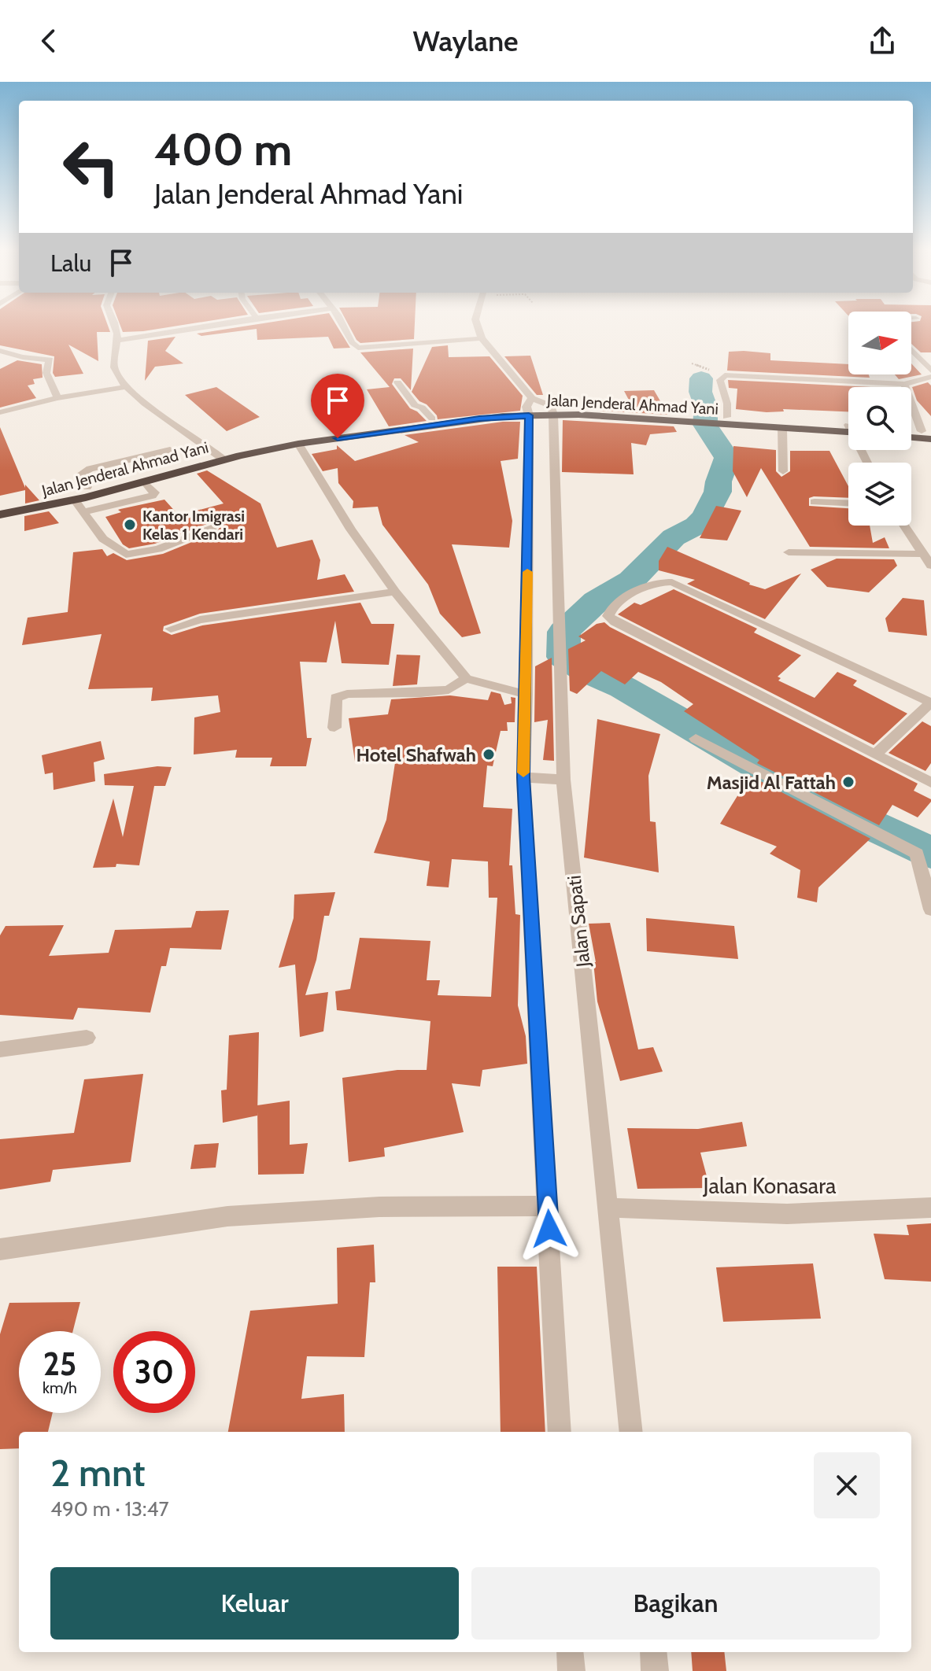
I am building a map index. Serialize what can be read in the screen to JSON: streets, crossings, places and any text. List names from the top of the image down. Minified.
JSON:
{"streets":{"highway":["Jalan Jenderal Ahmad Yani"],"street":["Jalan Sapati","Jalan Konasara"]},"crossings":[["Jalan Jenderal Ahmad Yani","Jalan Sapati"],["Jalan Sapati","Jalan Konasara"]],"places":["Kantor Imigrasi Kelas 1 Kendari","Hotel Shafwah","Masjid Al Fattah"],"north":"right","page":{"header":"Waylane","turn":["400 m","Jalan Jenderal Ahmad Yani"],"then":"Lalu","speed":"25 km/h","limit":"30","heading":["2 mnt","490 m · 13:47"],"buttons":["Keluar","Bagikan"]}}
